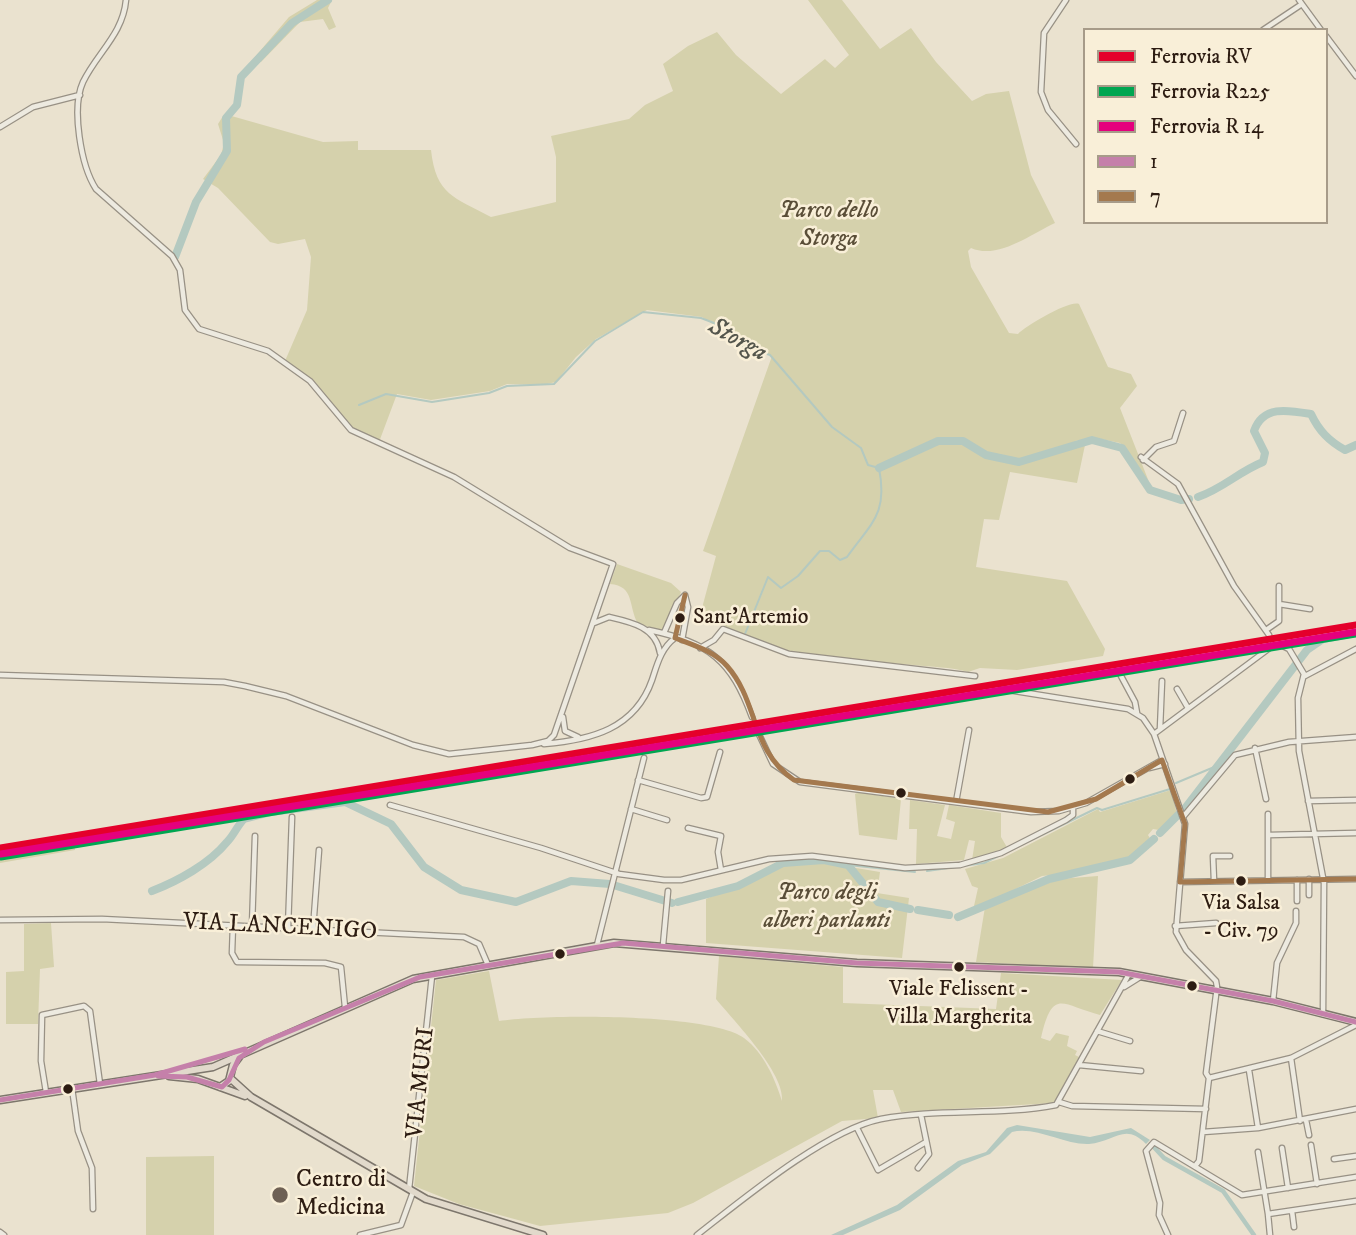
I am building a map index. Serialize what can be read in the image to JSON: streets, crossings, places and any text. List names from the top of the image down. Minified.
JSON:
{"streets":{"street":["VIA LANCENIGO","VIA MURI"]},"water":["Storga"],"parks":["Parco dello Storga","Parco degli alberi parlanti"],"places":["Sant'Artemio","Via Salsa - Civ. 79","Viale Felissent - Villa Margherita","Centro di Medicina"],"lines":["transit line 7","rail line RV","rail line R225","transit line 1"],"legend":["Ferrovia RV","Ferrovia R225","Ferrovia R 14","1","7"]}
